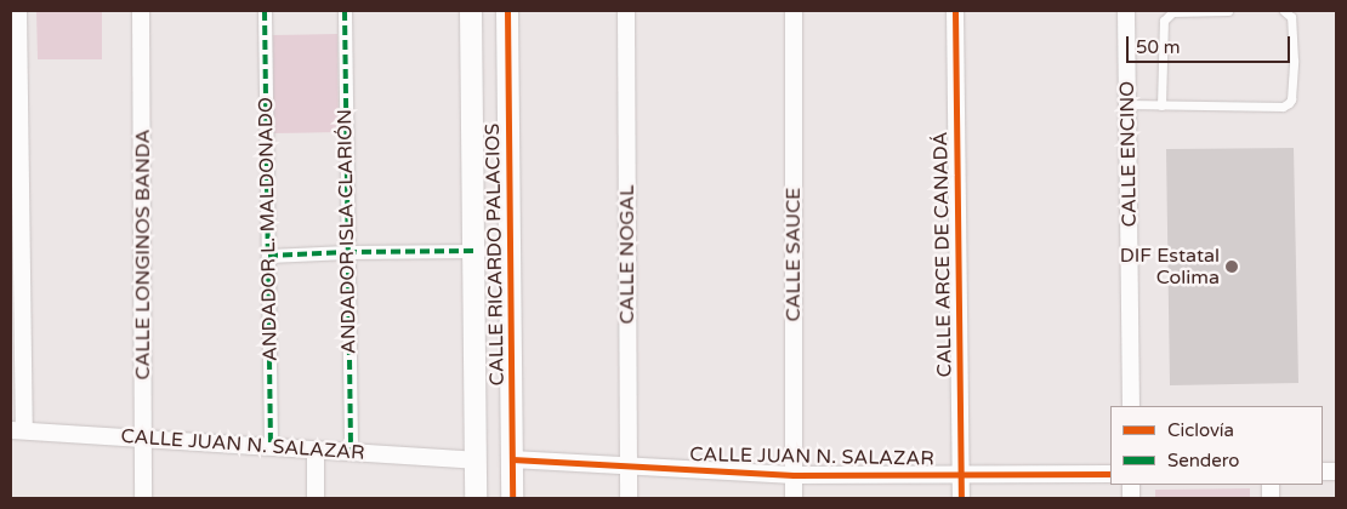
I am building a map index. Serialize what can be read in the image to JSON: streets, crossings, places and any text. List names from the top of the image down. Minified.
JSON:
{"streets":{"street":["CALLE ENCINO","ANDADOR L. MALDONADO","ANDADOR ISLA CLARIÓN","CALLE LONGINOS BANDA","CALLE RICARDO PALACIOS","CALLE NOGAL","CALLE SAUCE","CALLE ARCE DE CANADÁ","CALLE JUAN N. SALAZAR"]},"crossings":[["ANDADOR L. MALDONADO","CALLE JUAN N. SALAZAR"],["ANDADOR ISLA CLARIÓN","CALLE JUAN N. SALAZAR"],["CALLE LONGINOS BANDA","CALLE JUAN N. SALAZAR"],["CALLE RICARDO PALACIOS","CALLE JUAN N. SALAZAR"],["CALLE NOGAL","CALLE JUAN N. SALAZAR"],["CALLE SAUCE","CALLE JUAN N. SALAZAR"],["CALLE ARCE DE CANADÁ","CALLE JUAN N. SALAZAR"]],"places":["DIF Estatal Colima"],"legend":["Ciclovía","Sendero"],"scale_bar":"50 m"}
